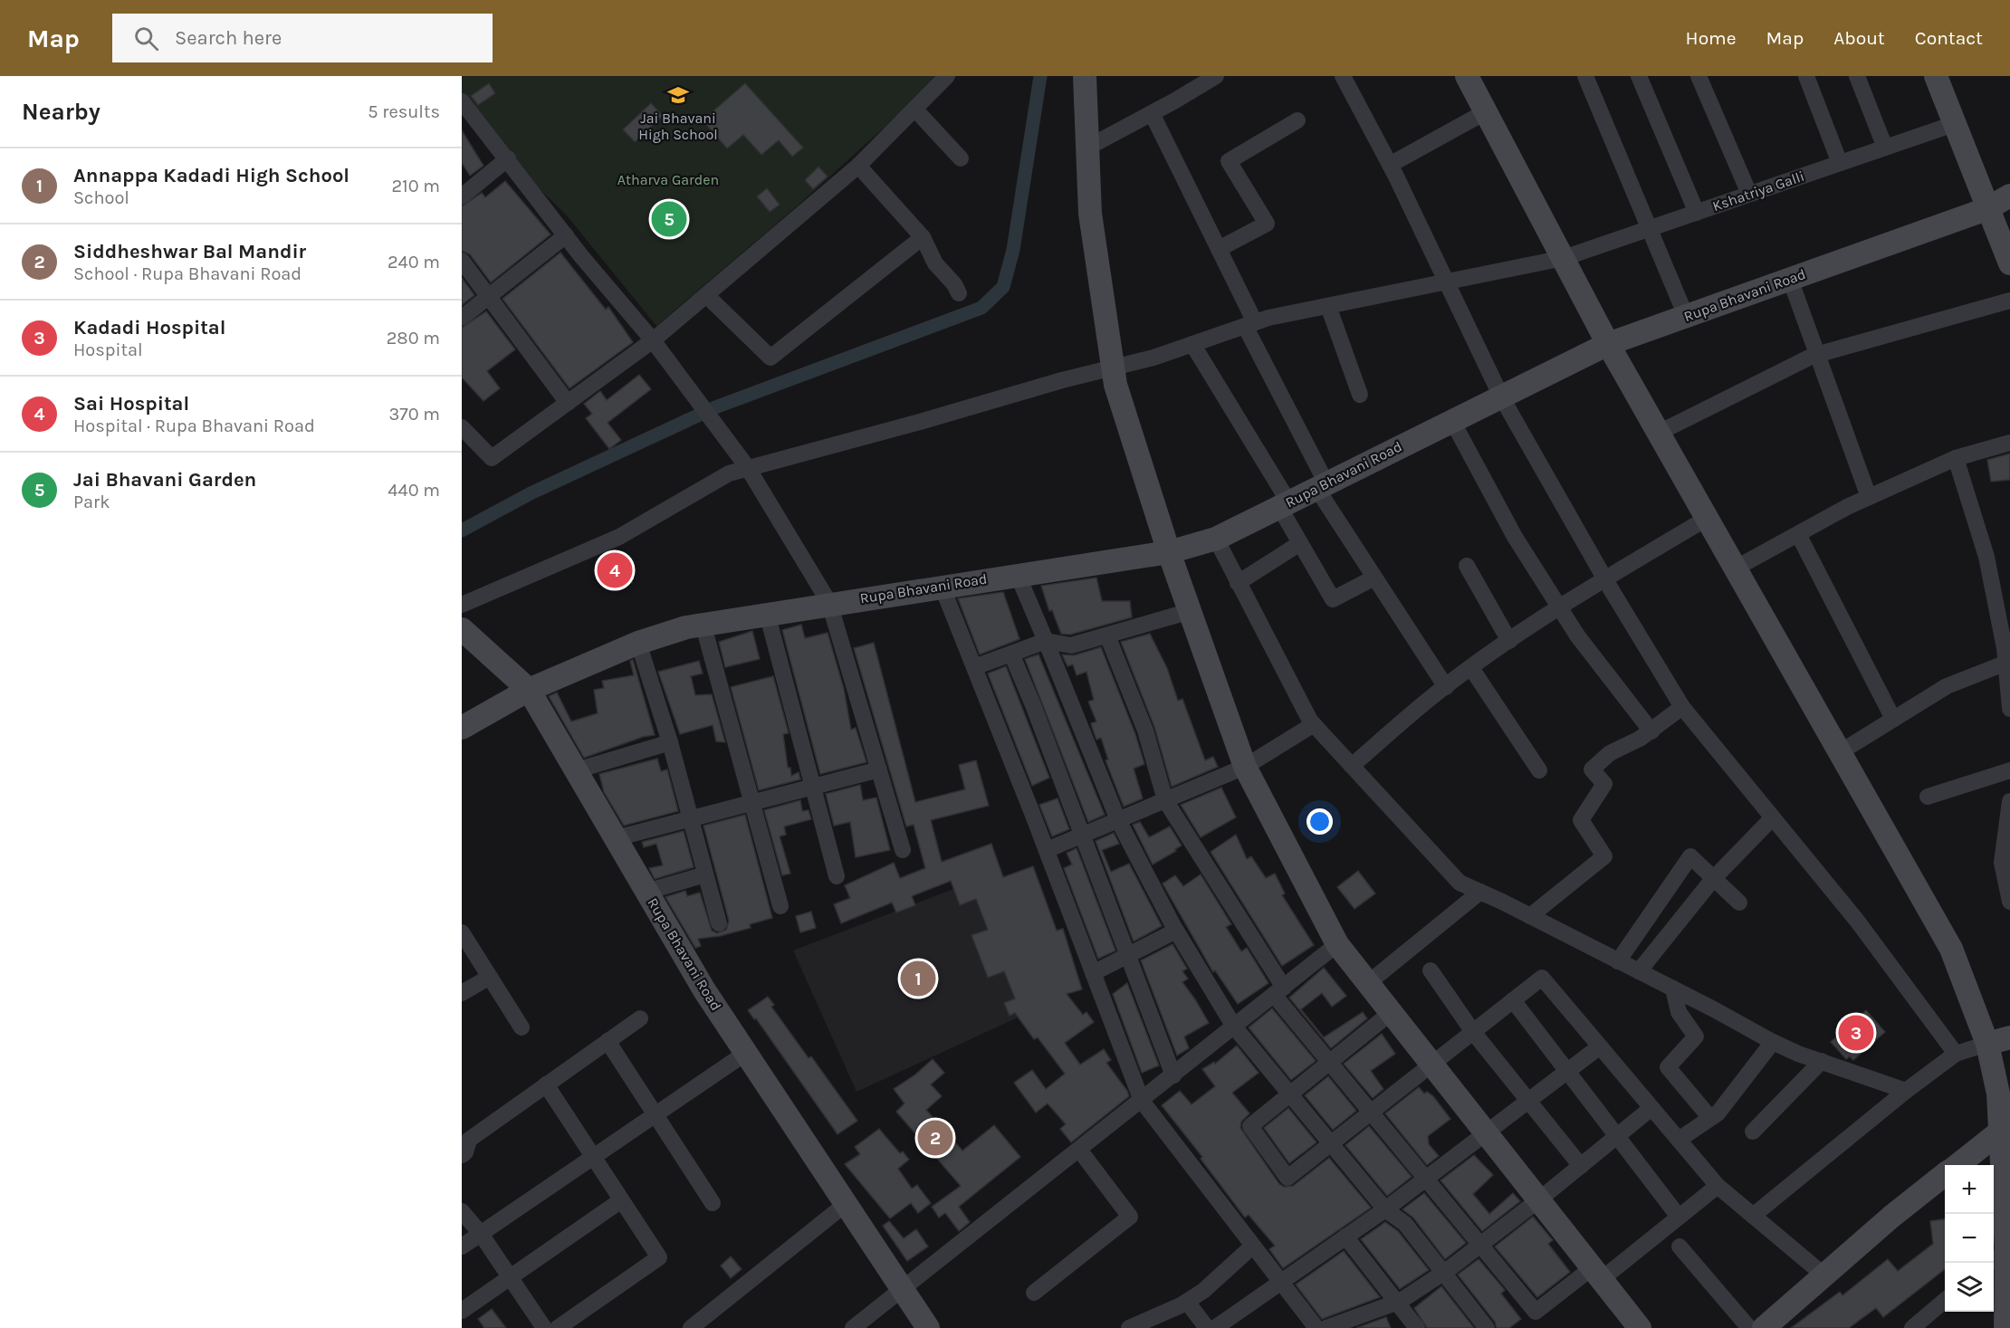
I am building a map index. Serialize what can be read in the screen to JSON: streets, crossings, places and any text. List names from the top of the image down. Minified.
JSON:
{"streets":{"street":["Kshatriya Galli","Rupa Bhavani Road"]},"parks":["Atharva Garden"],"places":{"school or university":["Jai Bhavani High School"]},"page":{"header":"Map","search":"Search here","nav":["Home","Map","About","Contact"],"heading":["Nearby","5 results"],"list":[{"mark":"1","name":"Annappa Kadadi High School","note":"School","value":"210 m"},{"mark":"2","name":"Siddheshwar Bal Mandir","note":"School · Rupa Bhavani Road","value":"240 m"},{"mark":"3","name":"Kadadi Hospital","note":"Hospital","value":"280 m"},{"mark":"4","name":"Sai Hospital","note":"Hospital · Rupa Bhavani Road","value":"370 m"},{"mark":"5","name":"Jai Bhavani Garden","note":"Park","value":"440 m"}],"pins":["5","4","1","3","2"],"map_buttons":["+","−"]}}
